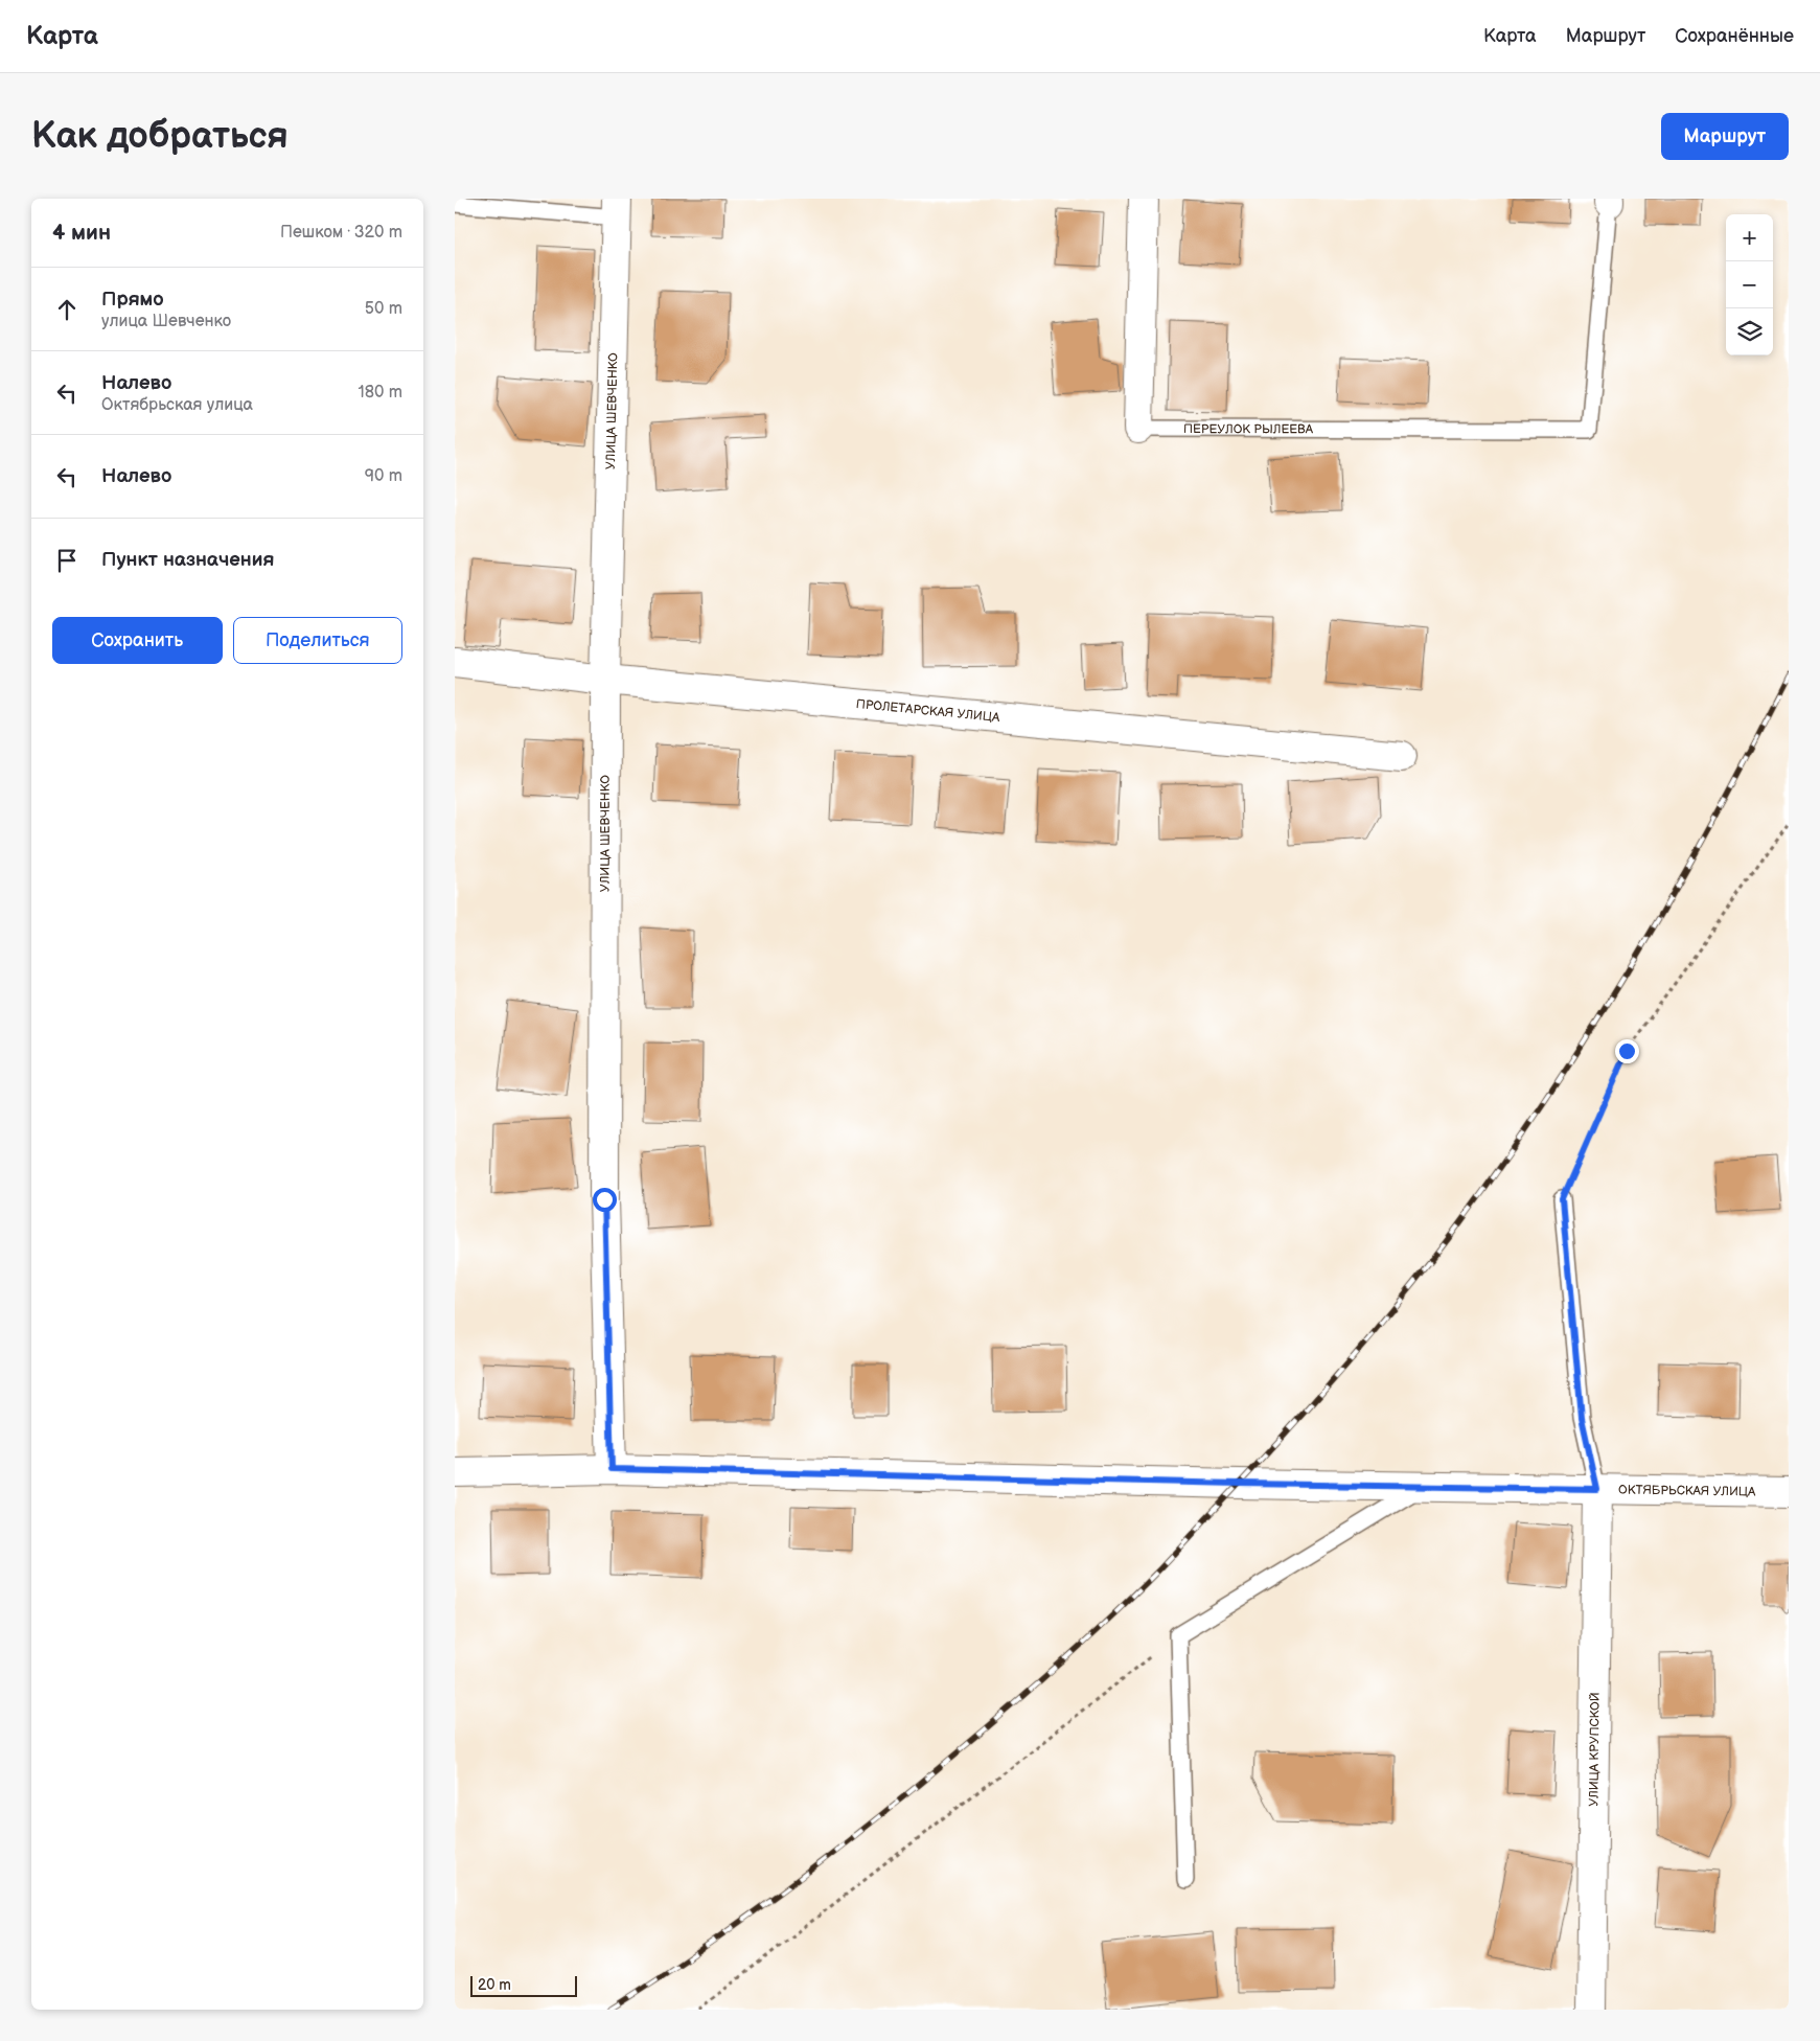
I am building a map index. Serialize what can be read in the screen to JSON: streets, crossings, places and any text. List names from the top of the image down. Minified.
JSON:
{"streets":{"street":["УЛИЦА ШЕВЧЕНКО","ПЕРЕУЛОК РЫЛЕЕВА","ПРОЛЕТАРСКАЯ УЛИЦА","ОКТЯБРЬСКАЯ УЛИЦА","УЛИЦА КРУПСКОЙ"]},"crossings":[["УЛИЦА ШЕВЧЕНКО","ПРОЛЕТАРСКАЯ УЛИЦА"],["УЛИЦА ШЕВЧЕНКО","ОКТЯБРЬСКАЯ УЛИЦА"],["ОКТЯБРЬСКАЯ УЛИЦА","УЛИЦА КРУПСКОЙ"]],"scale_bar":"20 m","page":{"header":"Карта","nav":["Карта","Маршрут","Сохранённые"],"buttons":["Маршрут",["Сохранить","Поделиться"]],"title":"Как добраться","heading":["4 мин","Пешком · 320 m"],"map_buttons":["+","−"],"list":[["Прямо","улица Шевченко","50 m"],["Налево","Октябрьская улица","180 m"],["Налево","90 m"],"Пункт назначения"],"scale":"20 m"}}
